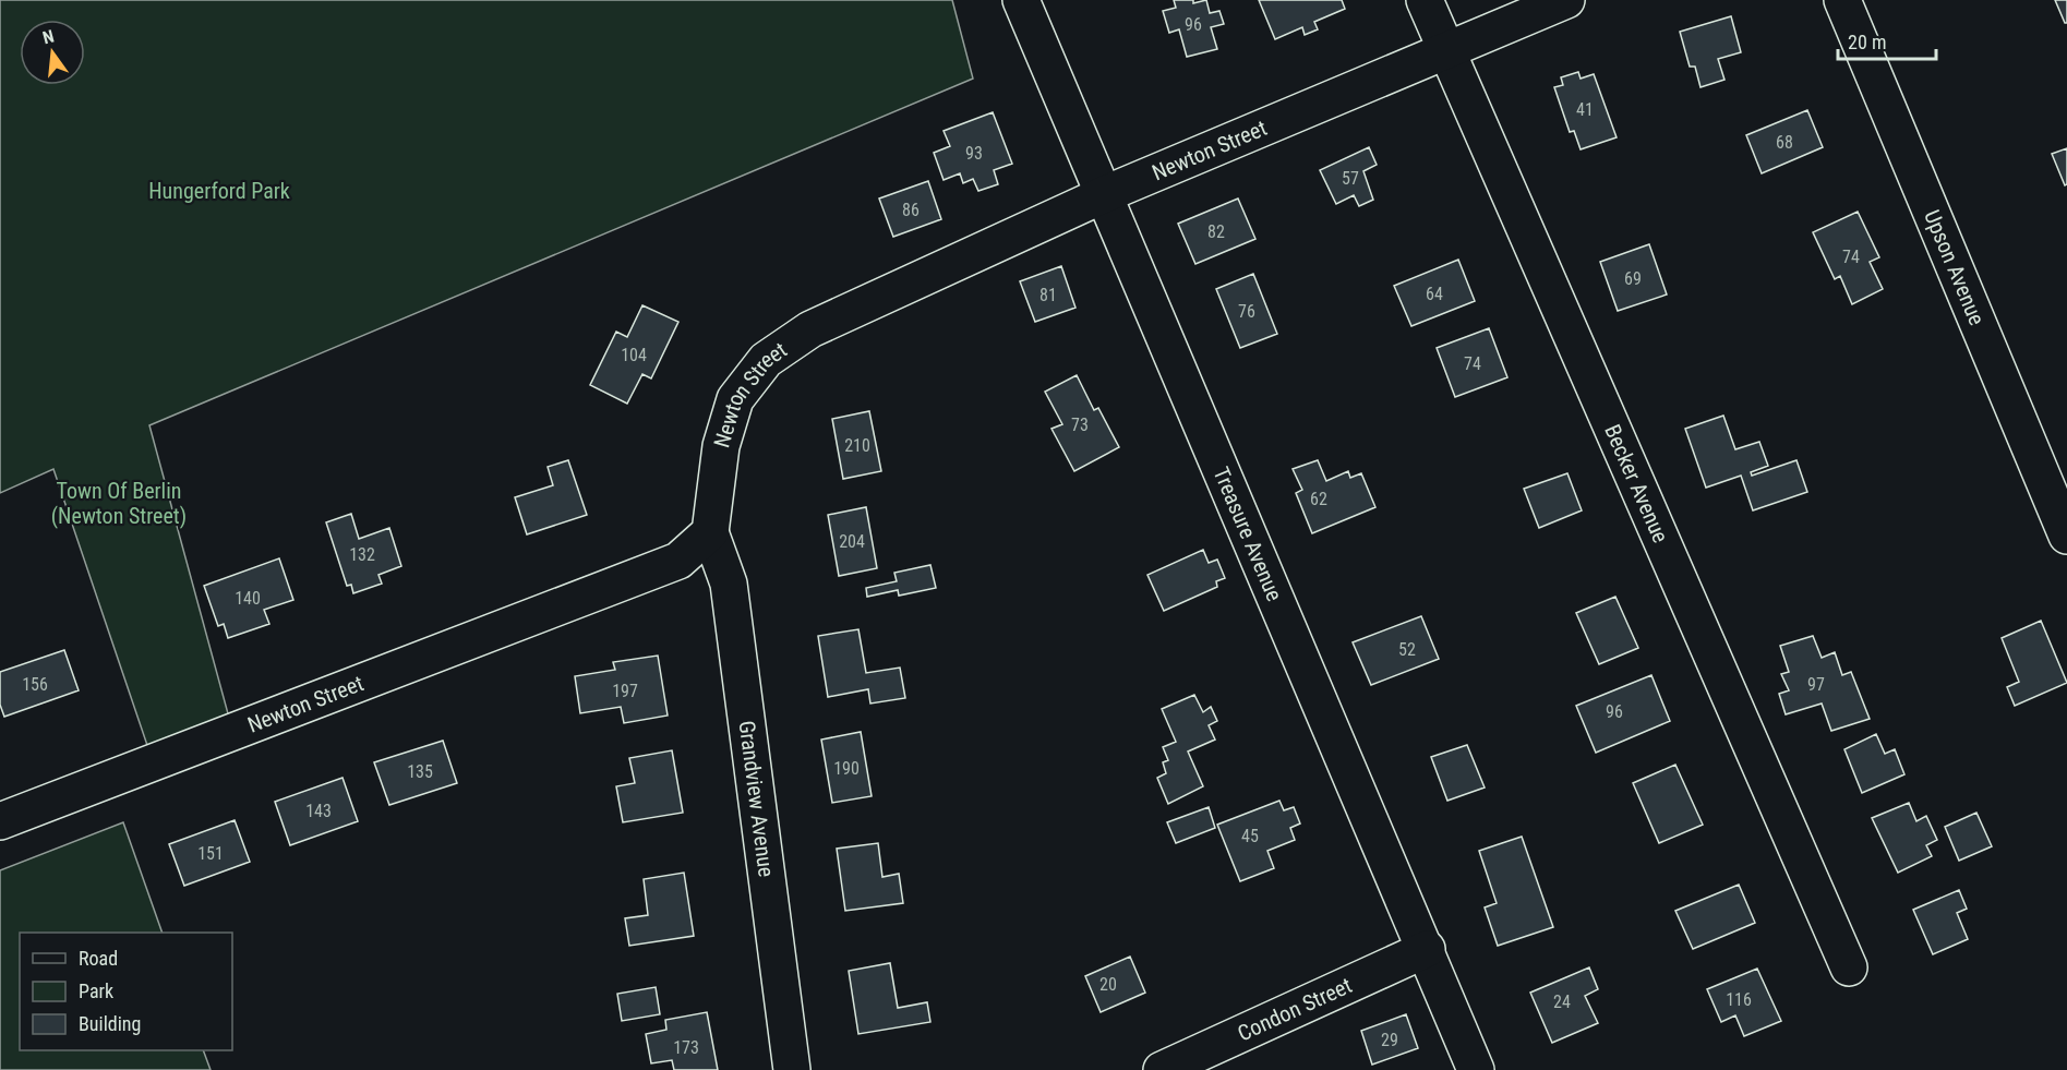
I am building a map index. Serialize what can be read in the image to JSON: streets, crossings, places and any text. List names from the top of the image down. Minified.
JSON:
{"streets":{"street":["Newton Street","Upson Avenue","Becker Avenue","Treasure Avenue","Grandview Avenue","Condon Street"]},"crossings":[["Newton Street","Becker Avenue"],["Newton Street","Treasure Avenue"],["Newton Street","Grandview Avenue"],["Treasure Avenue","Condon Street"]],"parks":["Hungerford Park","Town Of Berlin (Newton Street)"],"house_numbers":["96","41","68","93","57","86","82","74","69","64","81","76","104","74","73","210","62","204","132","140","52","156","97","197","96","190","135","143","45","151","20","116","24","29","173"],"legend":["Road","Park","Building"],"scale_bar":"20 m","north":"top"}
